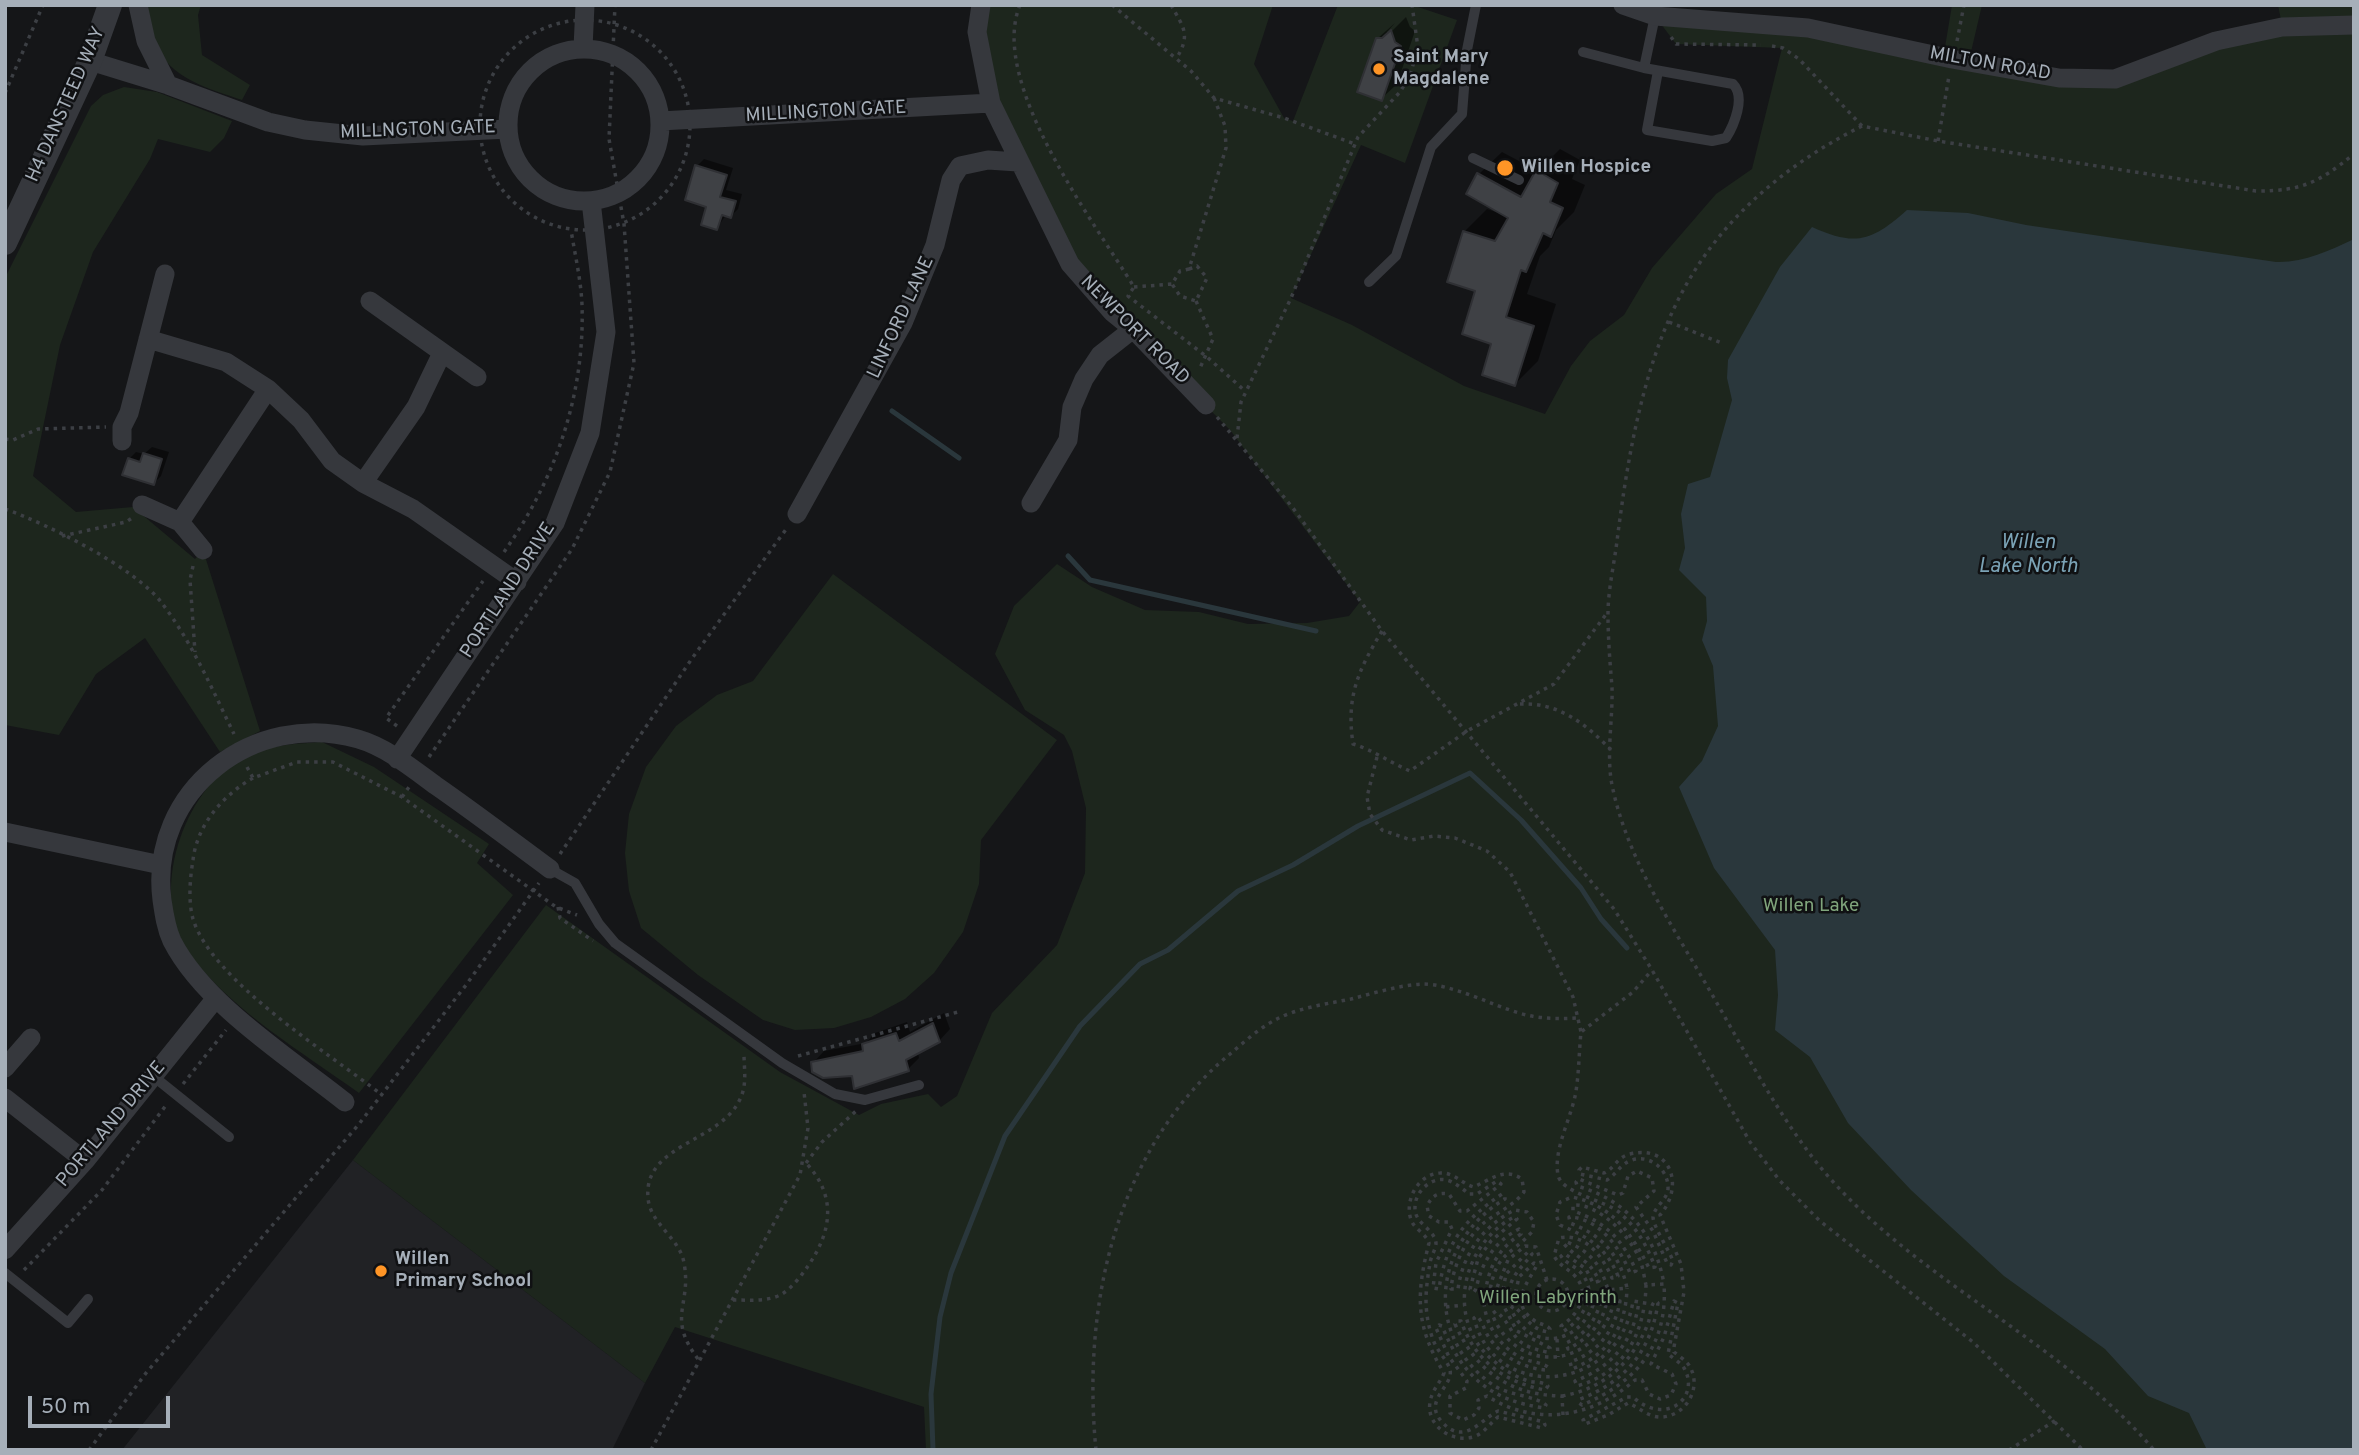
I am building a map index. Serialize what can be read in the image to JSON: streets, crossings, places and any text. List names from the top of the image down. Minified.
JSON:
{"streets":{"street":["MILTON ROAD","H4 DANSTEED WAY","MILLINGTON GATE","MILLNGTON GATE","LINFORD LANE","NEWPORT ROAD","PORTLAND DRIVE"]},"crossings":[["H4 DANSTEED WAY","MILLNGTON GATE"],["MILLINGTON GATE","NEWPORT ROAD"],["LINFORD LANE","NEWPORT ROAD"]],"water":["Willen Lake North"],"parks":["Willen Lake","Willen Labyrinth"],"places":["Saint Mary Magdalene","Willen Hospice","Willen Primary School"],"scale_bar":"50 m"}
